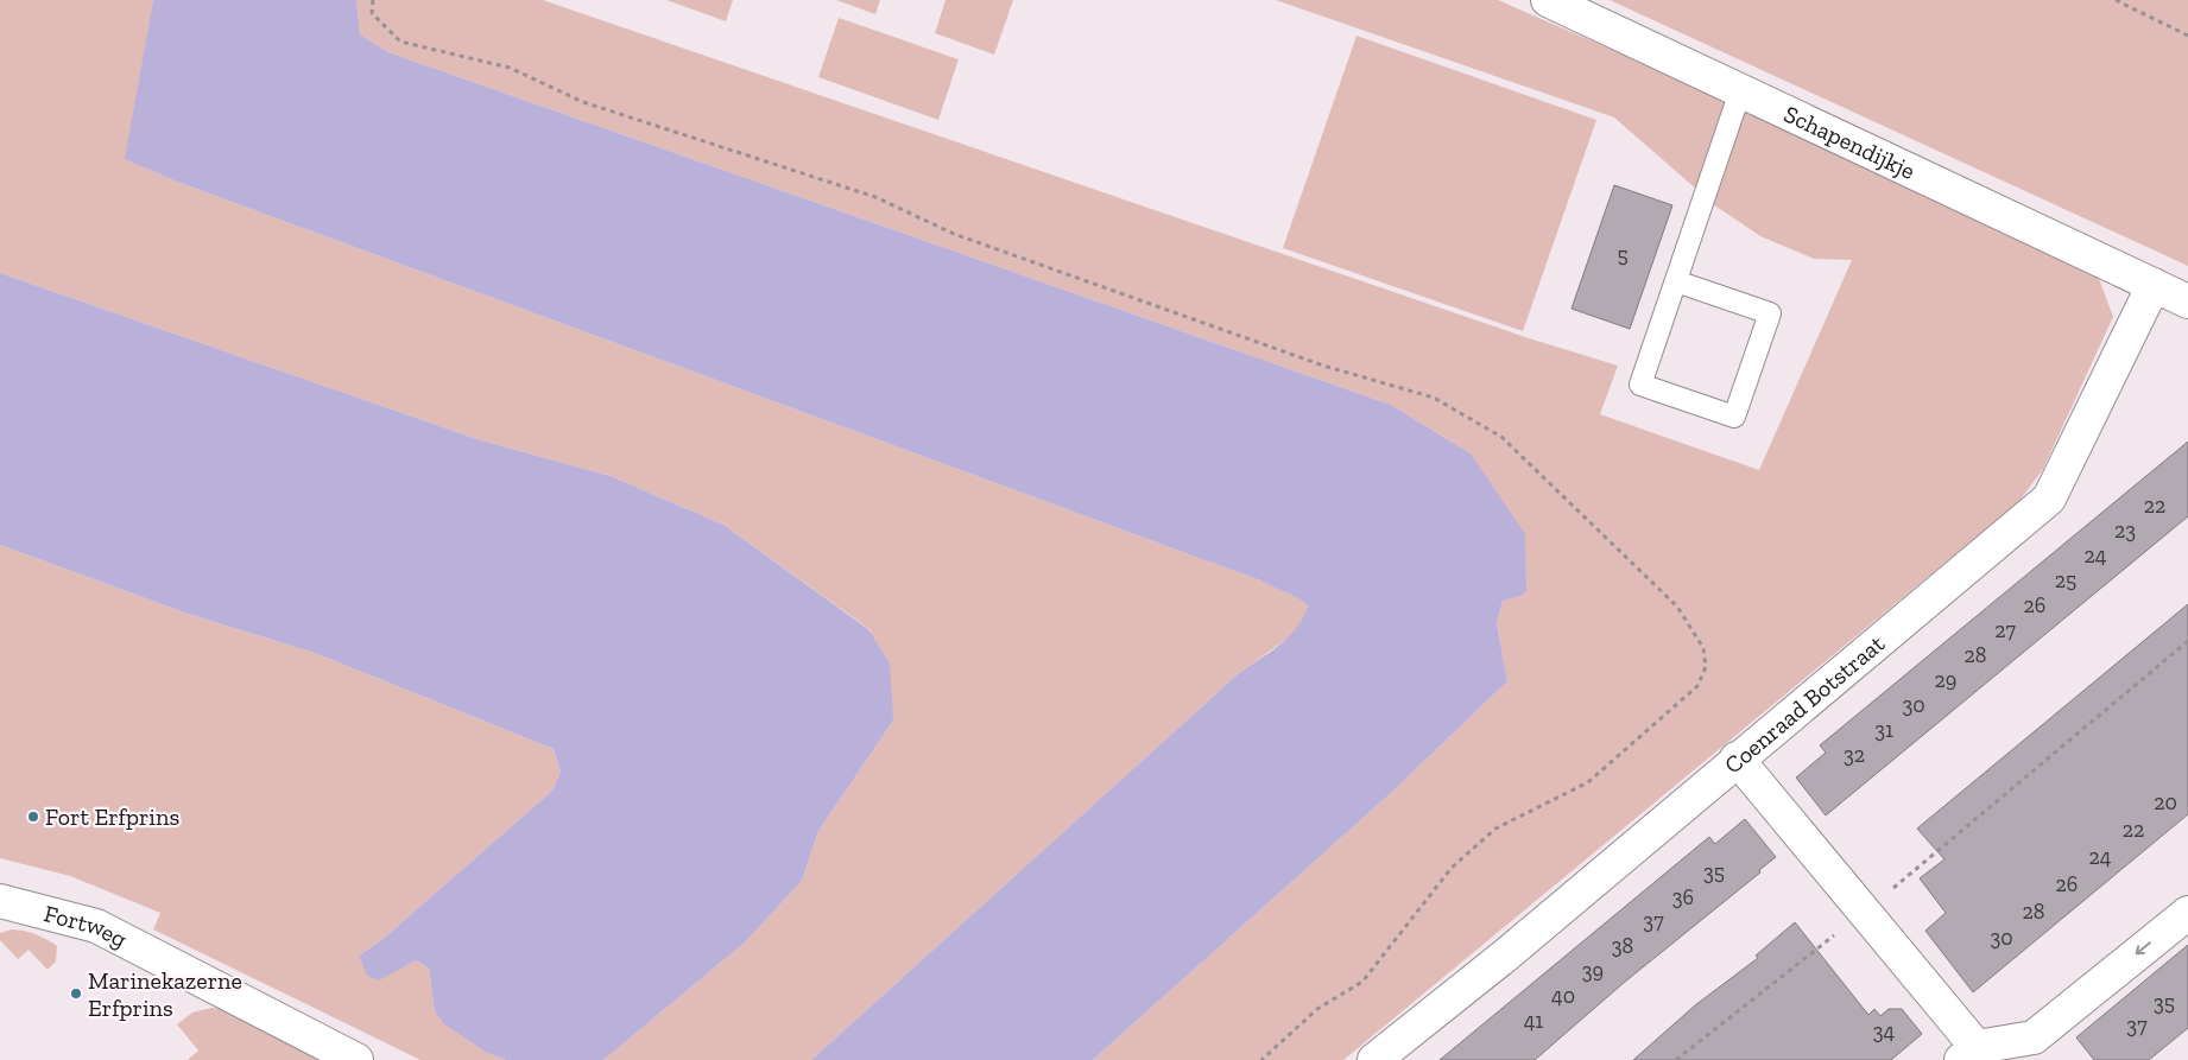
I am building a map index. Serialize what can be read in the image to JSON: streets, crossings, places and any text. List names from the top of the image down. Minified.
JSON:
{"streets":{"street":["Schapendijkje","Coenraad Botstraat","Fortweg"]},"crossings":[["Schapendijkje","Coenraad Botstraat"]],"places":["Fort Erfprins","Marinekazerne Erfprins"],"house_numbers":["5","22","23","24","25","26","27","28","29","30","31","32","20","22","24","35","26","36","28","37","30","38","39","40","35","41","37","34"]}
